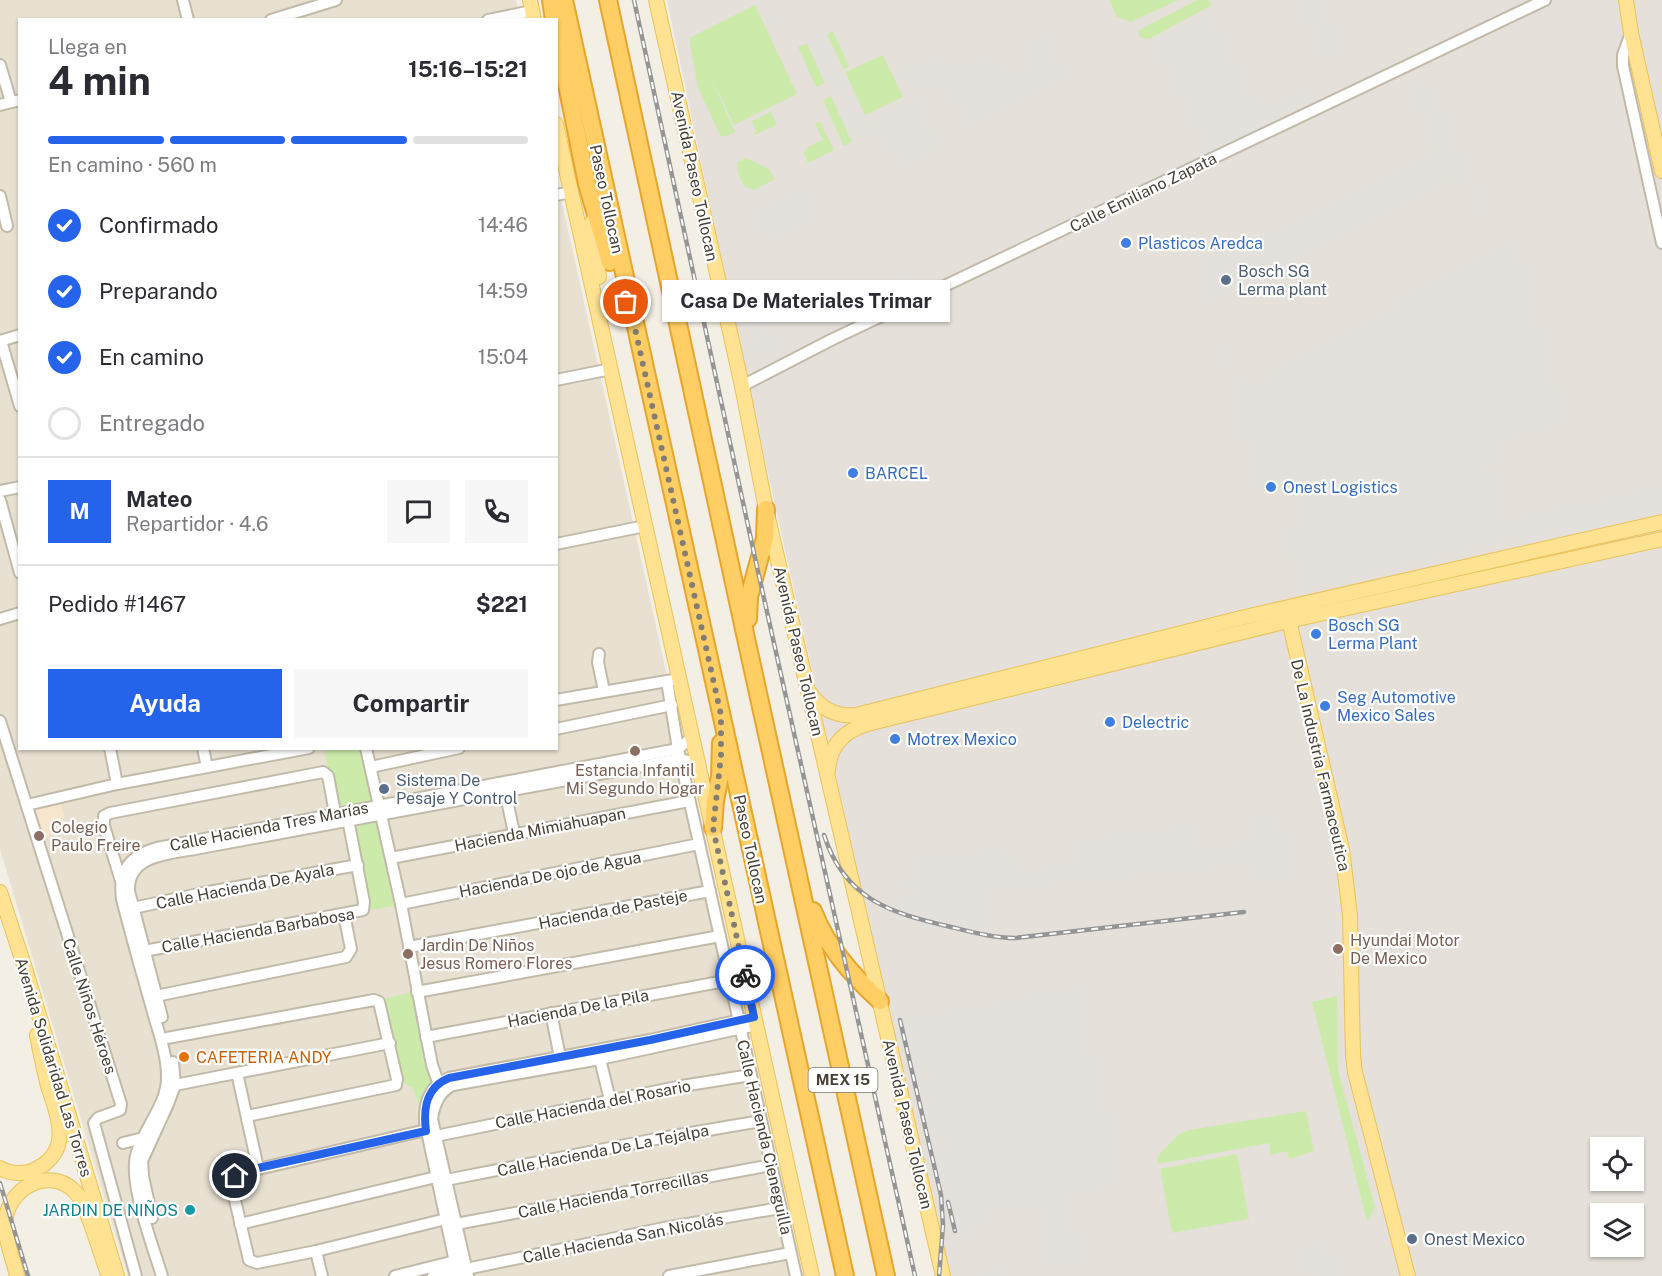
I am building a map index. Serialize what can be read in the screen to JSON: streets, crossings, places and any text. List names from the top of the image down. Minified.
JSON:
{"streets":{"highway":["Paseo Tollocan","MEX 15"],"main road":["Avenida Paseo Tollocan","De La Industria Farmaceutica","Avenida Solidaridad Las Torres"],"street":["Calle Emiliano Zapata","Calle Hacienda Tres Marías","Hacienda Mimiahuapan","Hacienda De ojo de Agua","Calle Hacienda De Ayala","Hacienda de Pasteje","Calle Hacienda Barbabosa","Calle Niños Héroes","Hacienda De la Pila","Calle Hacienda del Rosario","Calle Hacienda Cieneguilla","Calle Hacienda De La Tejalpa","Calle Hacienda Torrecillas","Calle Hacienda San Nicolás"]},"crossings":[["Avenida Paseo Tollocan","Calle Emiliano Zapata"],["Calle Hacienda Tres Marías","Calle Hacienda De Ayala"],["Calle Hacienda Tres Marías","Calle Hacienda Barbabosa"],["Calle Hacienda Tres Marías","Calle Hacienda Cieneguilla"],["Hacienda Mimiahuapan","Calle Hacienda Cieneguilla"],["Hacienda De ojo de Agua","Calle Hacienda Cieneguilla"],["Calle Hacienda De Ayala","Calle Hacienda Barbabosa"],["Hacienda de Pasteje","Calle Hacienda Cieneguilla"],["Hacienda De la Pila","Calle Hacienda Cieneguilla"],["Calle Hacienda del Rosario","Calle Hacienda Cieneguilla"],["Calle Hacienda del Rosario","Calle Hacienda De La Tejalpa"],["Calle Hacienda del Rosario","Calle Hacienda Torrecillas"],["Calle Hacienda Cieneguilla","Calle Hacienda De La Tejalpa"],["Calle Hacienda Cieneguilla","Calle Hacienda Torrecillas"],["Calle Hacienda Cieneguilla","Calle Hacienda San Nicolás"],["Calle Hacienda De La Tejalpa","Calle Hacienda Torrecillas"]],"places":["Plasticos Aredca","Bosch SG Lerma plant","Casa De Materiales Trimar","BARCEL","Onest Logistics","Bosch SG Lerma Plant","Seg Automotive Mexico Sales","Delectric","Motrex Mexico","Estancia Infantil Mi Segundo Hogar","Sistema De Pesaje Y Control","Colegio Paulo Freire","Hyundai Motor De Mexico","Jardin De Niños Jesus Romero Flores","CAFETERIA ANDY","JARDIN DE NIÑOS","Onest Mexico"],"page":{"heading":["4 min","Llega en","15:16–15:21"],"panel":["Mateo","Repartidor · 4.6","Pedido #1467","$221"],"bar":"En camino · 560 m","list":[["Confirmado","14:46"],["Preparando","14:59"],["En camino","15:04"],"Entregado"],"bubble":"Casa De Materiales Trimar","round":"M","buttons":["Ayuda","Compartir"]}}
